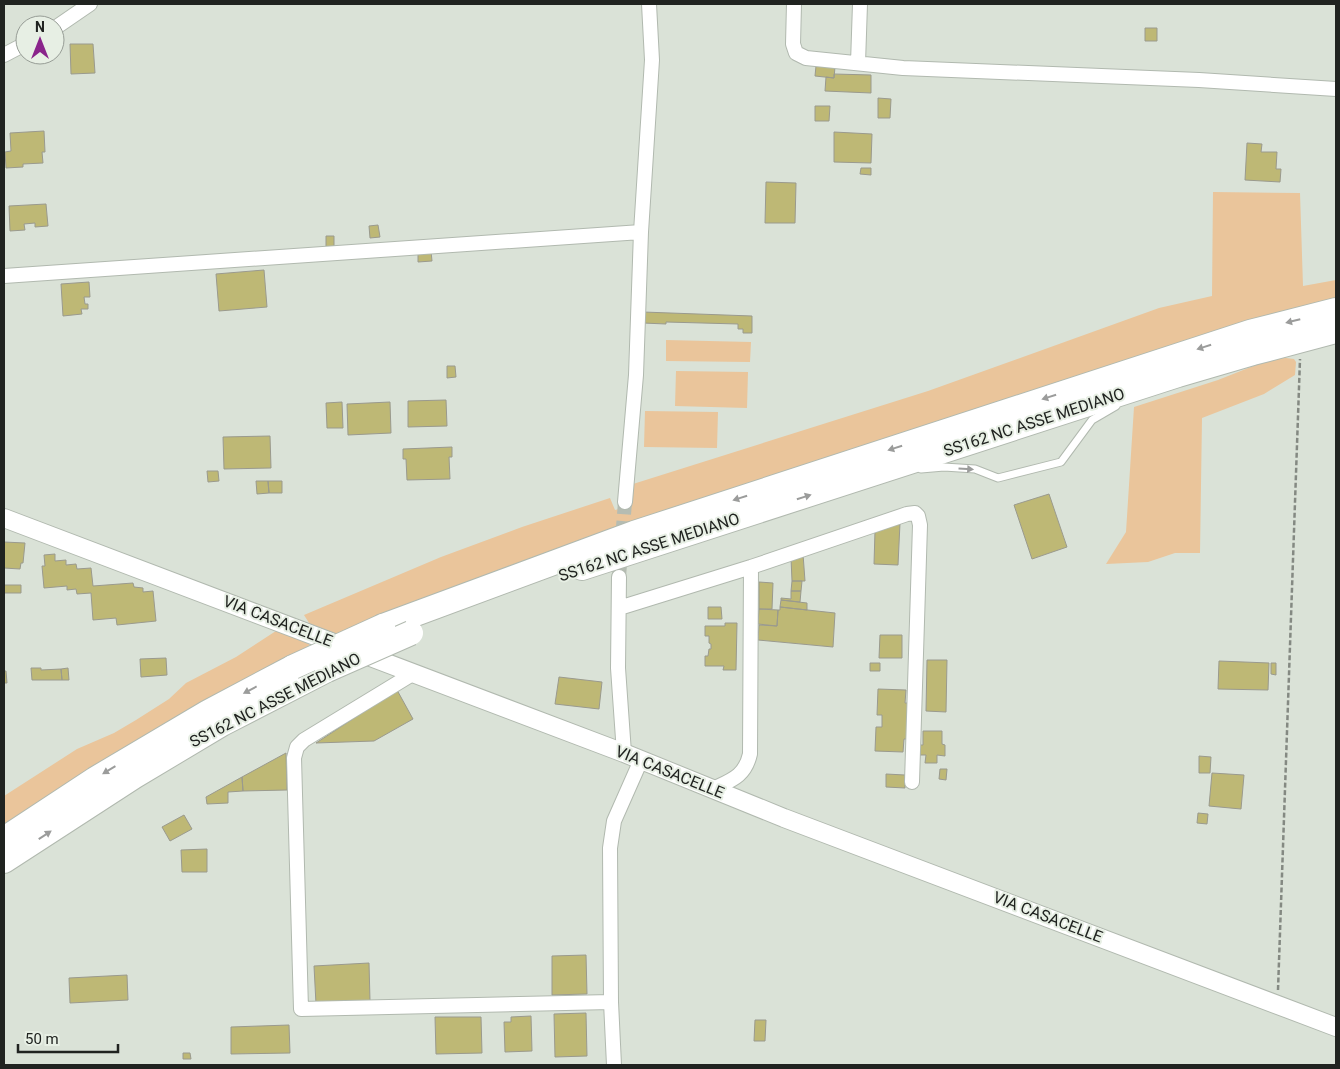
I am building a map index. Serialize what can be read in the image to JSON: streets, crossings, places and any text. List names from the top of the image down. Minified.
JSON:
{"streets":{"highway":["SS162 NC ASSE MEDIANO"],"street":["VIA CASACELLE"]},"scale_bar":"50 m","north":"top"}
